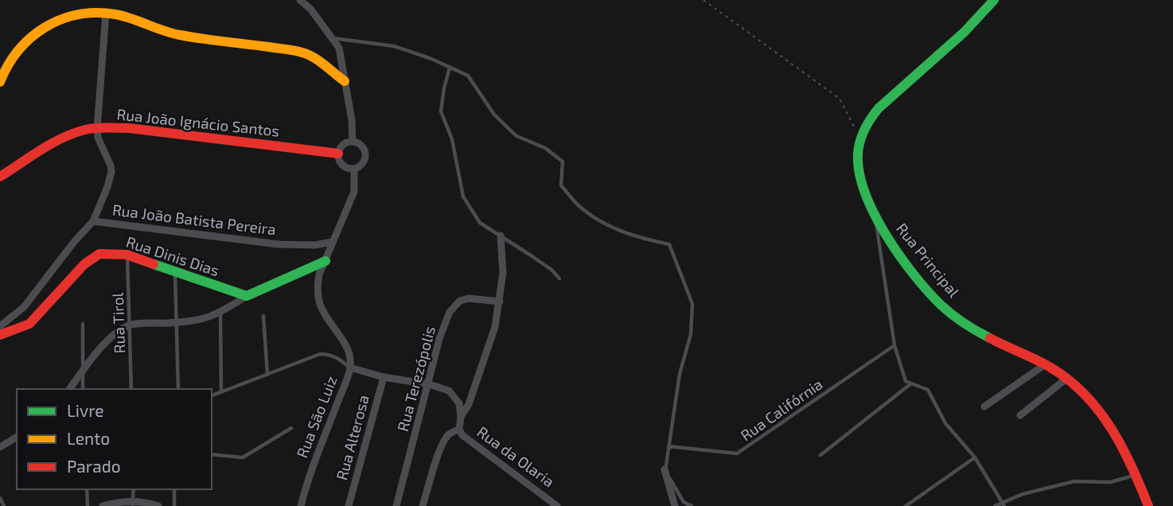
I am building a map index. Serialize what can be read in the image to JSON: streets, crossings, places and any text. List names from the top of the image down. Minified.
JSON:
{"streets":{"street":["Rua João Ignácio Santos","Rua João Batista Pereira","Rua Dinis Dias","Rua Principal","Rua Terezópolis","Rua São Luiz","Rua Alterosa","Rua da Olaria"],"lane":["Rua Tirol","Rua Califórnia"]},"crossings":[["Rua Dinis Dias","Rua Tirol"],["Rua Terezópolis","Rua São Luiz"],["Rua São Luiz","Rua Alterosa"]],"legend":["Livre","Lento","Parado"]}
